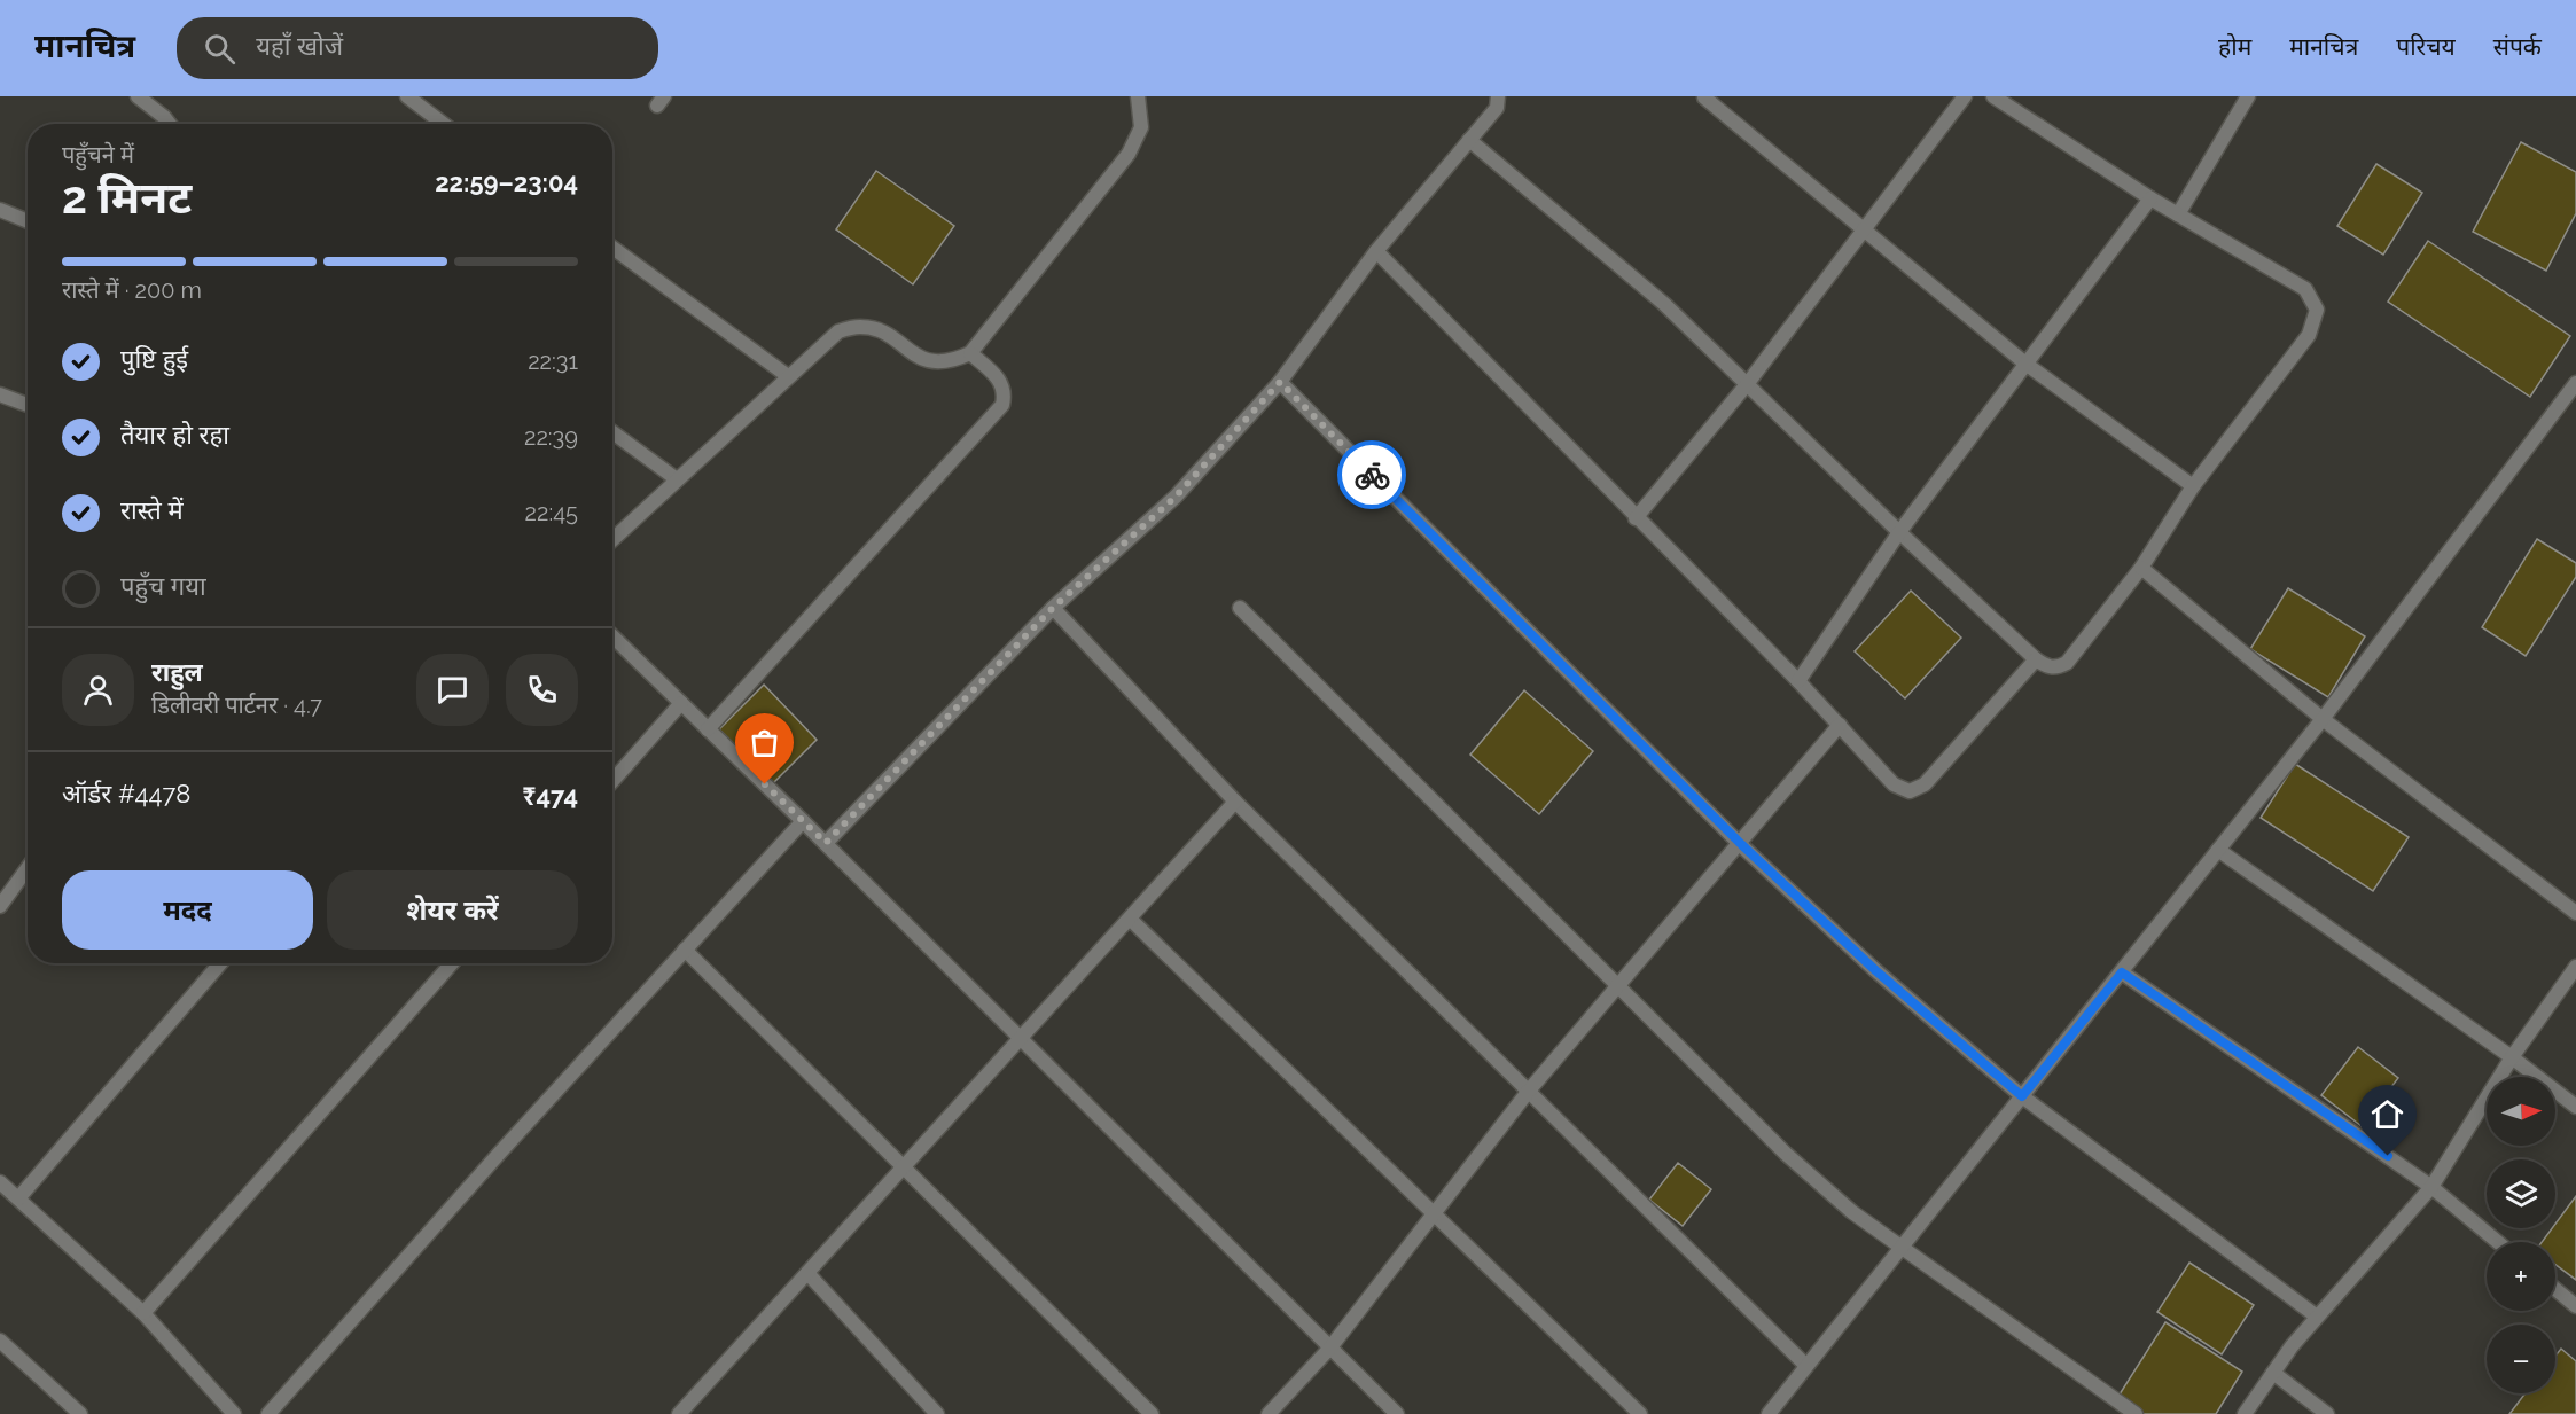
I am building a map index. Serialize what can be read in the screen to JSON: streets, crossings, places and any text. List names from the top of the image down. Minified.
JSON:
{"north":"right","page":{"header":"मानचित्र","search":"यहाँ खोजें","nav":["होम","मानचित्र","परिचय","संपर्क"],"heading":["2 मिनट","पहुँचने में","22:59–23:04"],"panel":["राहुल","डिलीवरी पार्टनर · 4.7","ऑर्डर #4478","₹474"],"bar":"रास्ते में · 200 m","list":[["पुष्टि हुई","22:31"],["तैयार हो रहा","22:39"],["रास्ते में","22:45"],"पहुँच गया"],"buttons":["मदद","शेयर करें"],"map_buttons":["+","−"]}}
